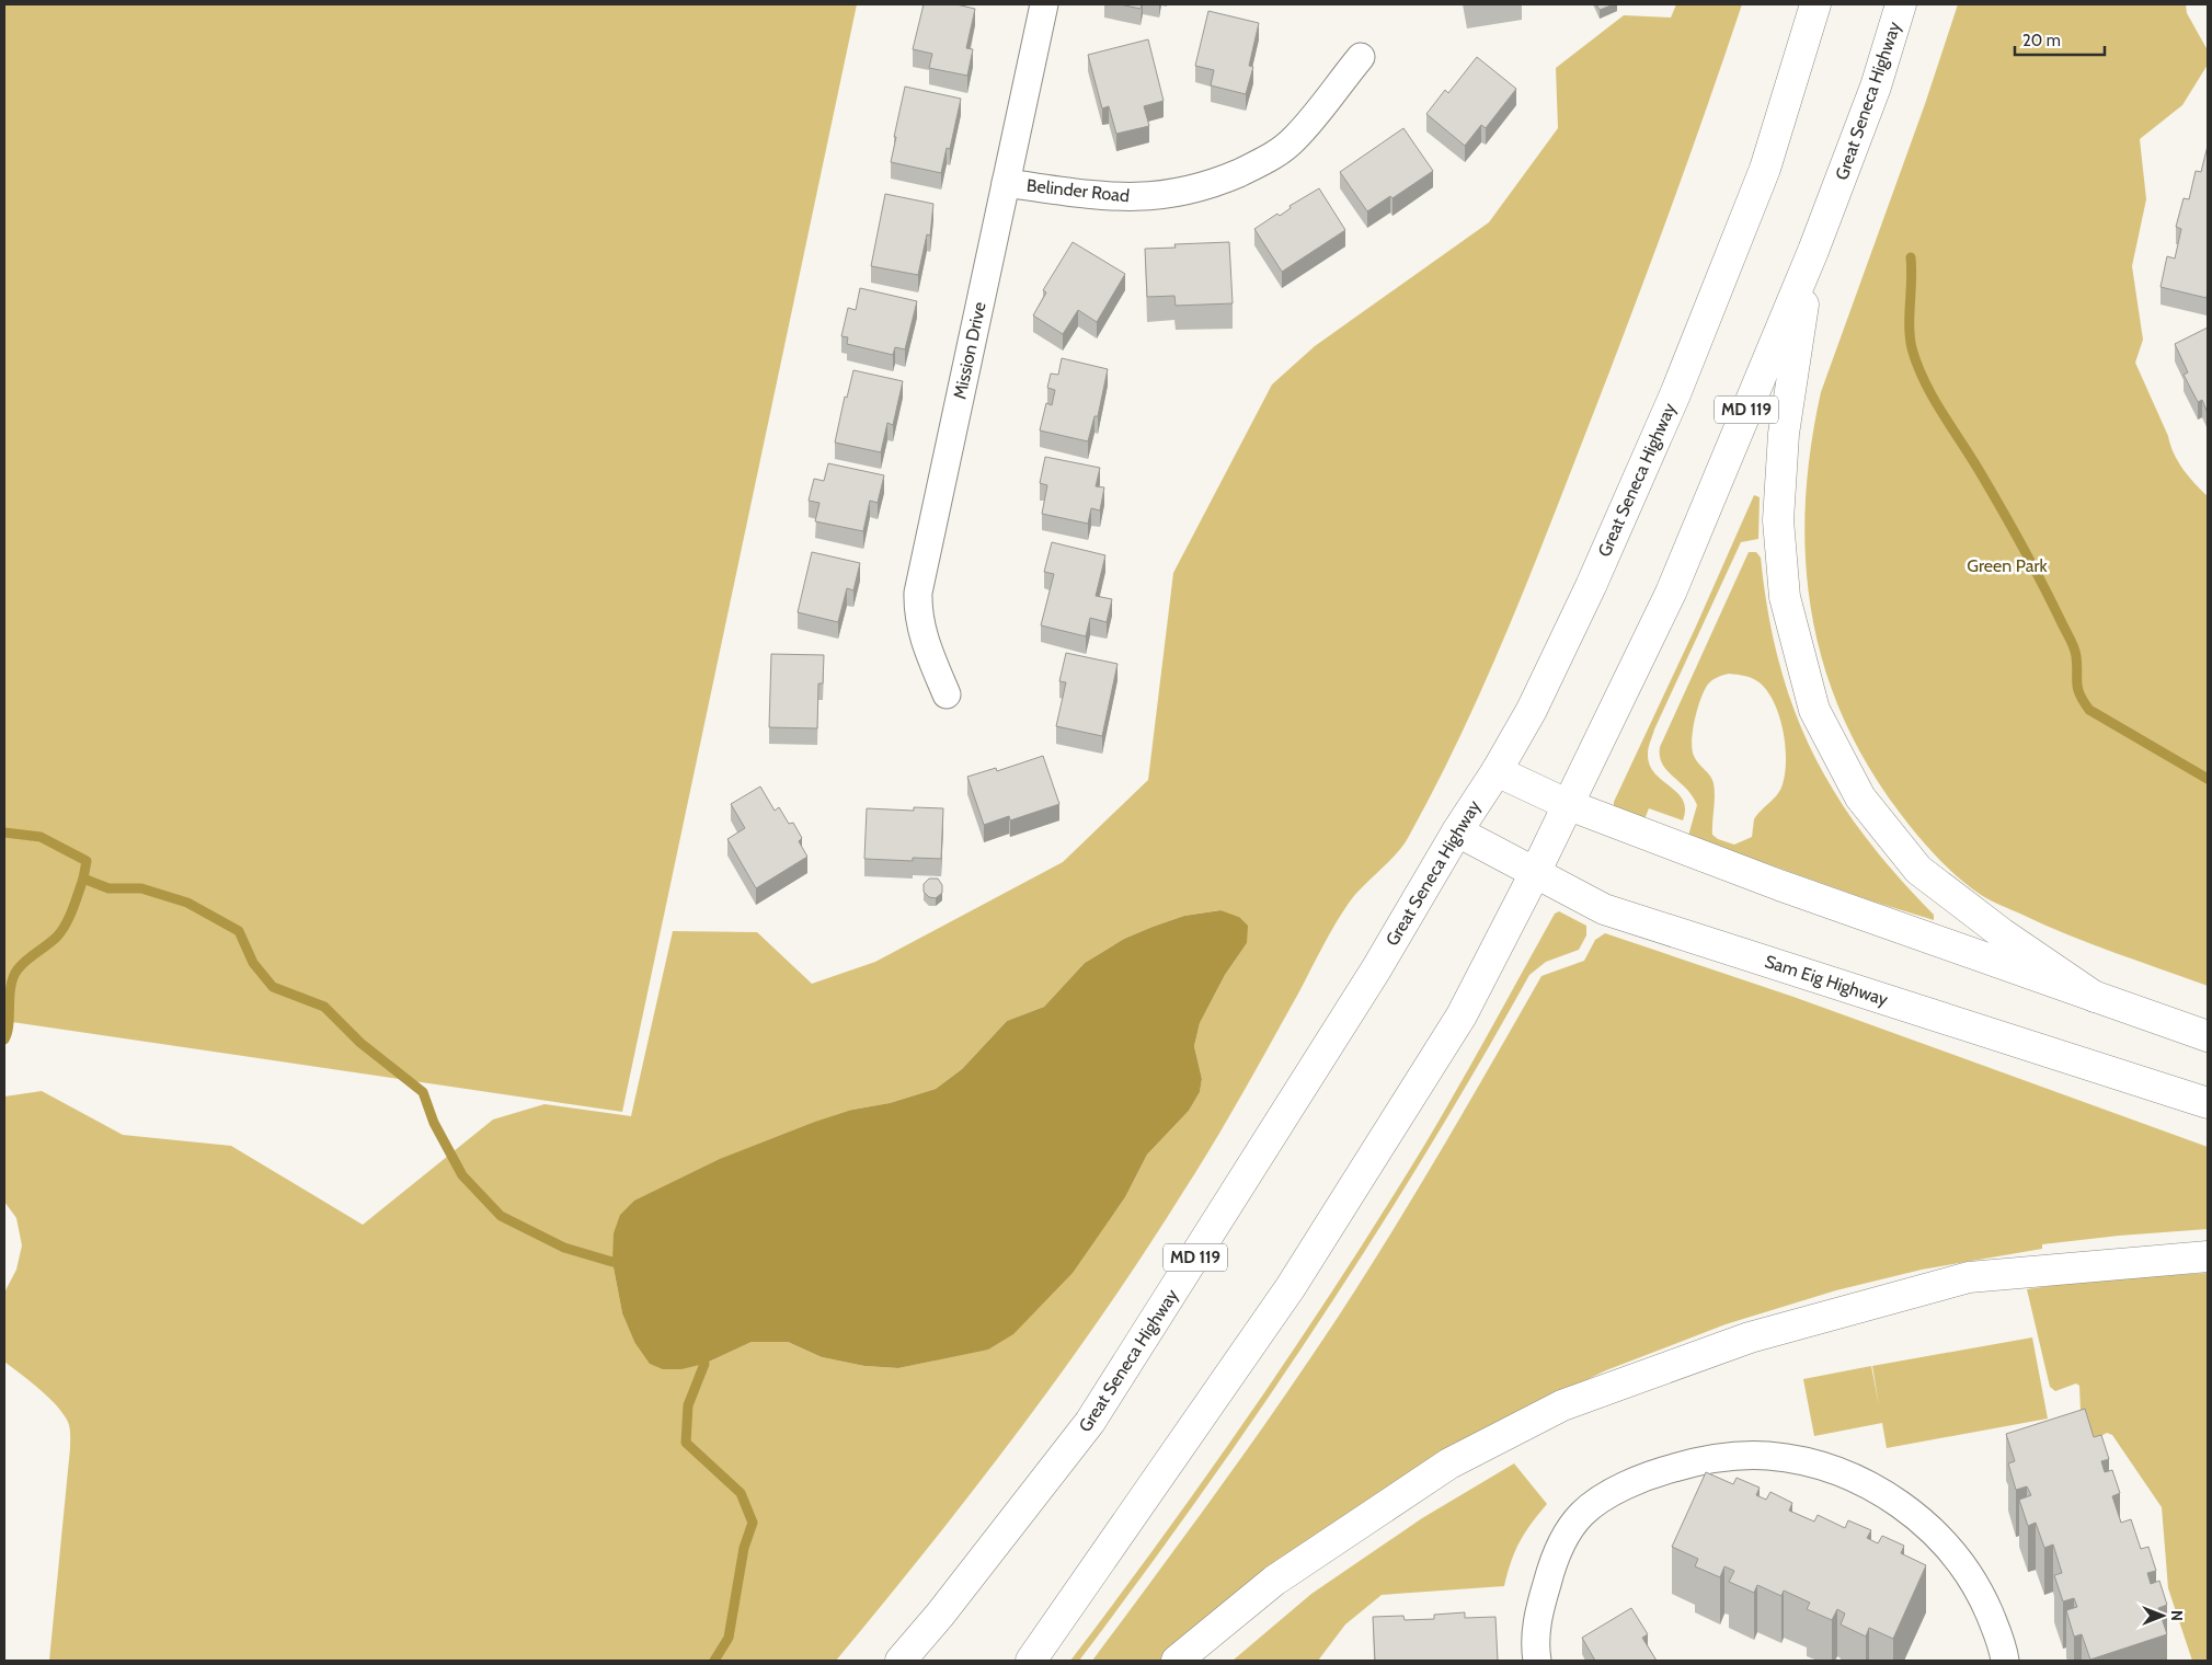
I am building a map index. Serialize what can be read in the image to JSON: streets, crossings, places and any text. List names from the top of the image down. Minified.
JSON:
{"streets":{"main road":["Great Seneca Highway","MD 119","Sam Eig Highway"],"street":["Belinder Road","Mission Drive"]},"crossings":[["Great Seneca Highway","Sam Eig Highway"],["Belinder Road","Mission Drive"]],"parks":["Green Park"],"scale_bar":"20 m","north":"right"}
